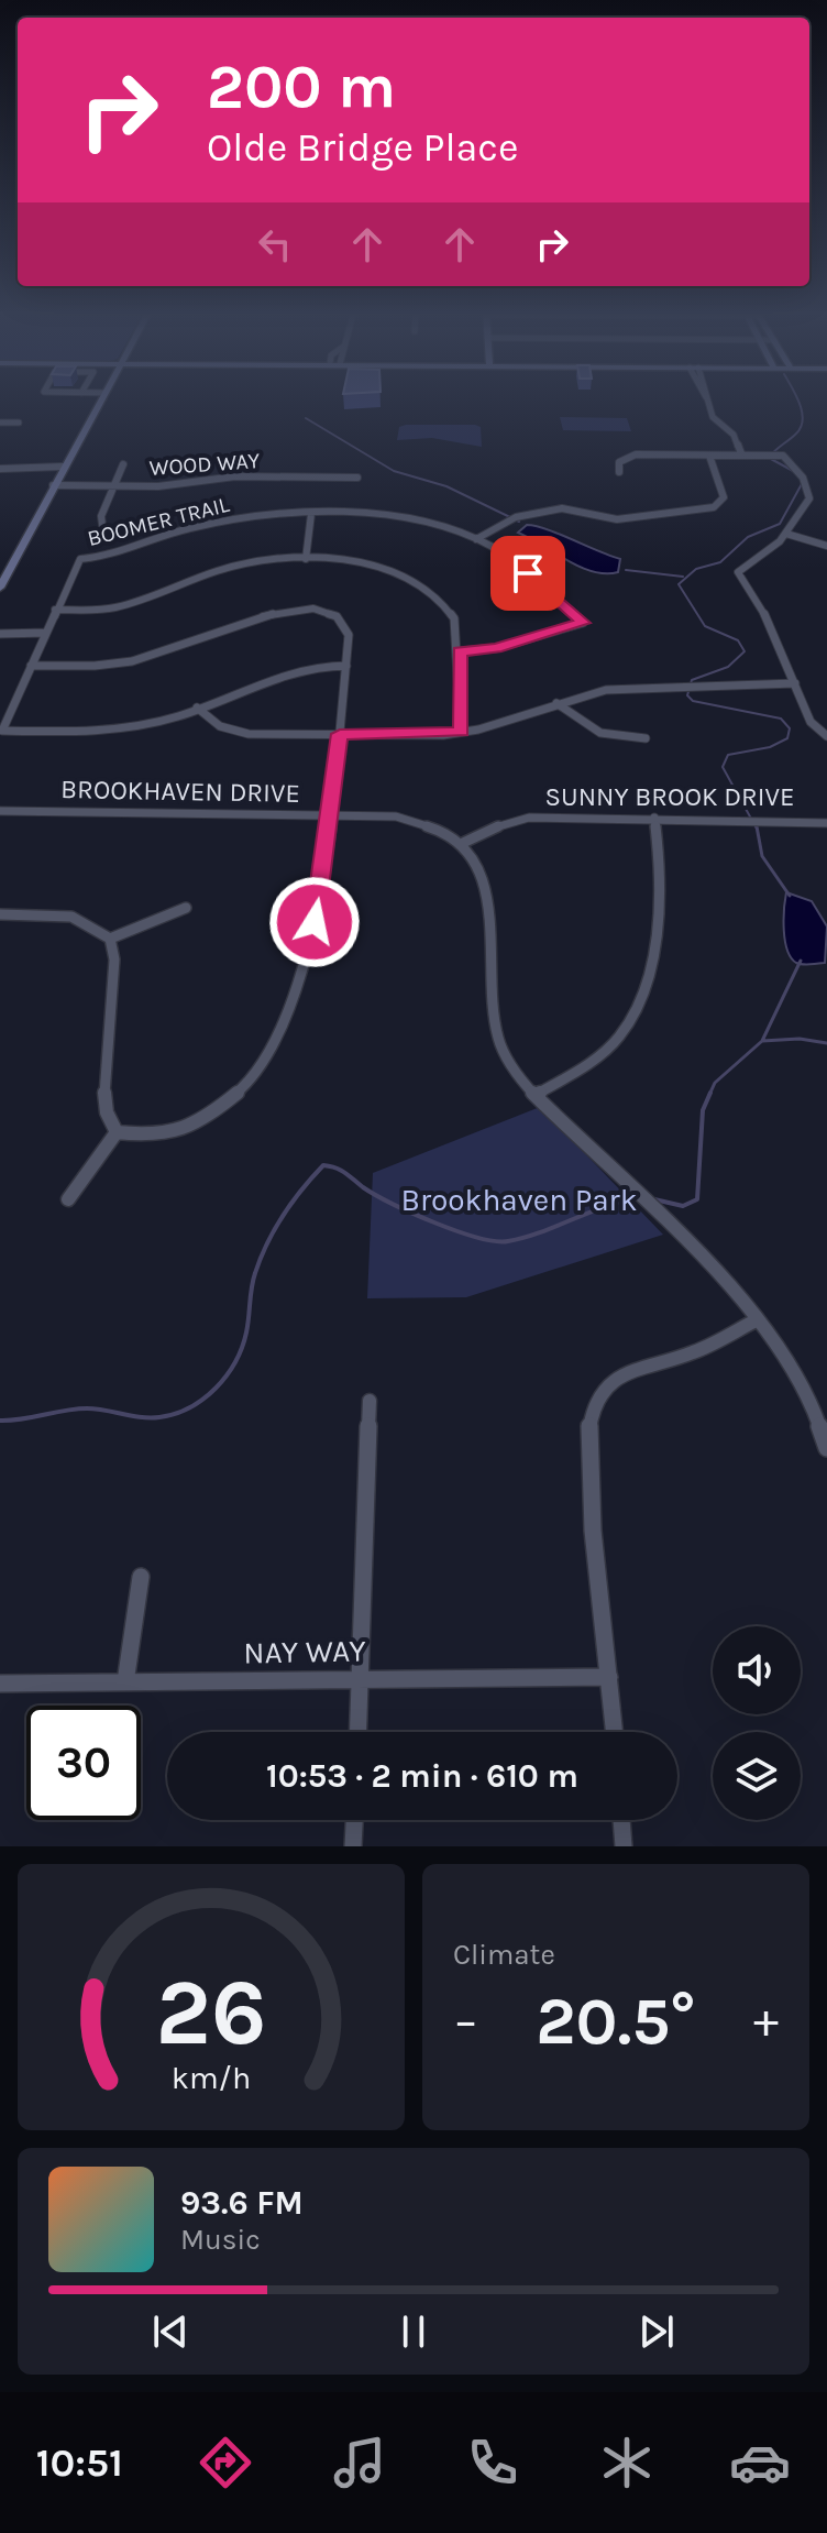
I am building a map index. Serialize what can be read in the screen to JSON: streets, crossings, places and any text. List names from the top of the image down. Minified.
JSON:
{"streets":{"street":["WOOD WAY","BOOMER TRAIL","BROOKHAVEN DRIVE","SUNNY BROOK DRIVE","NAY WAY"]},"crossings":[["BROOKHAVEN DRIVE","SUNNY BROOK DRIVE"]],"parks":["Brookhaven Park"],"page":{"turn":["200 m","Olde Bridge Place"],"limit":"30","trip":"10:53 · 2 min · 610 m","tile":"Climate","heat":["−","20.5°","+"],"song":["93.6 FM","Music"],"tabs":"10:51","gauge":["26","km/h"]}}
